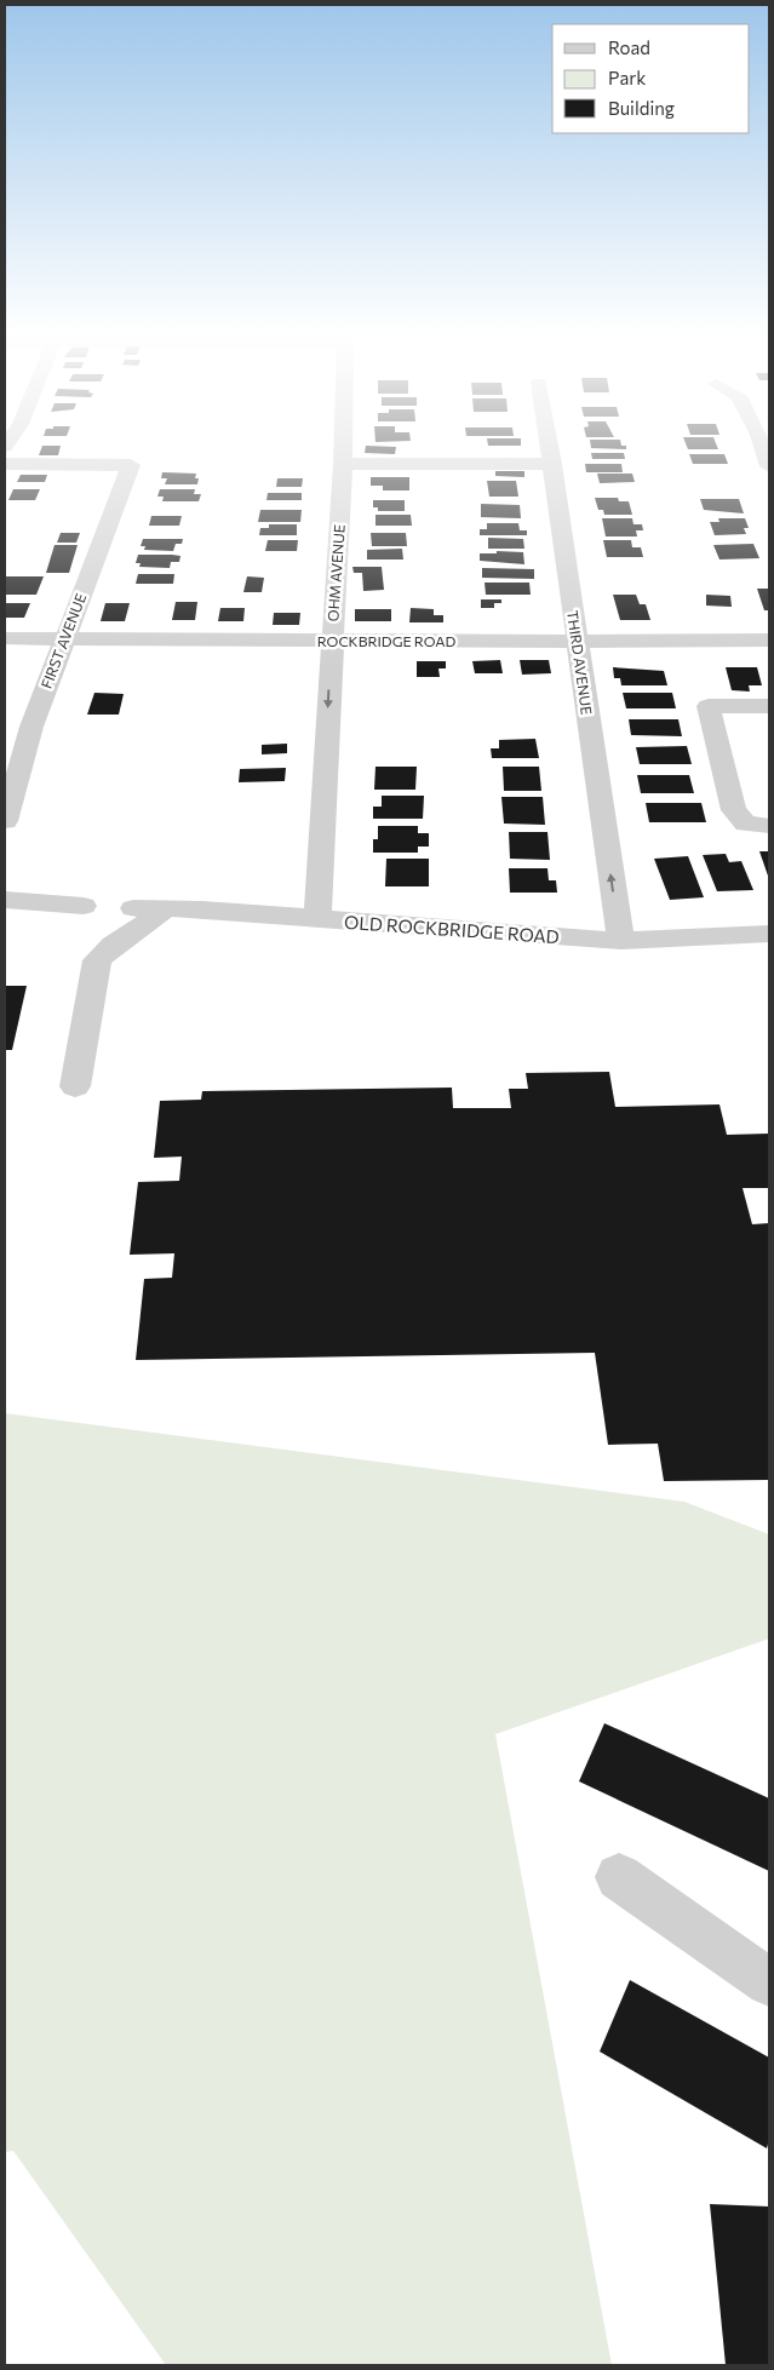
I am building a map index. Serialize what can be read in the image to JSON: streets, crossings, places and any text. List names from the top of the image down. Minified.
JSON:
{"streets":{"street":["OHM AVENUE","FIRST AVENUE","ROCKBRIDGE ROAD","THIRD AVENUE","OLD ROCKBRIDGE ROAD"]},"crossings":[["OHM AVENUE","ROCKBRIDGE ROAD"],["OHM AVENUE","OLD ROCKBRIDGE ROAD"],["FIRST AVENUE","ROCKBRIDGE ROAD"],["ROCKBRIDGE ROAD","THIRD AVENUE"],["THIRD AVENUE","OLD ROCKBRIDGE ROAD"]],"one_way":["OHM AVENUE","THIRD AVENUE"],"legend":["Road","Park","Building"]}
